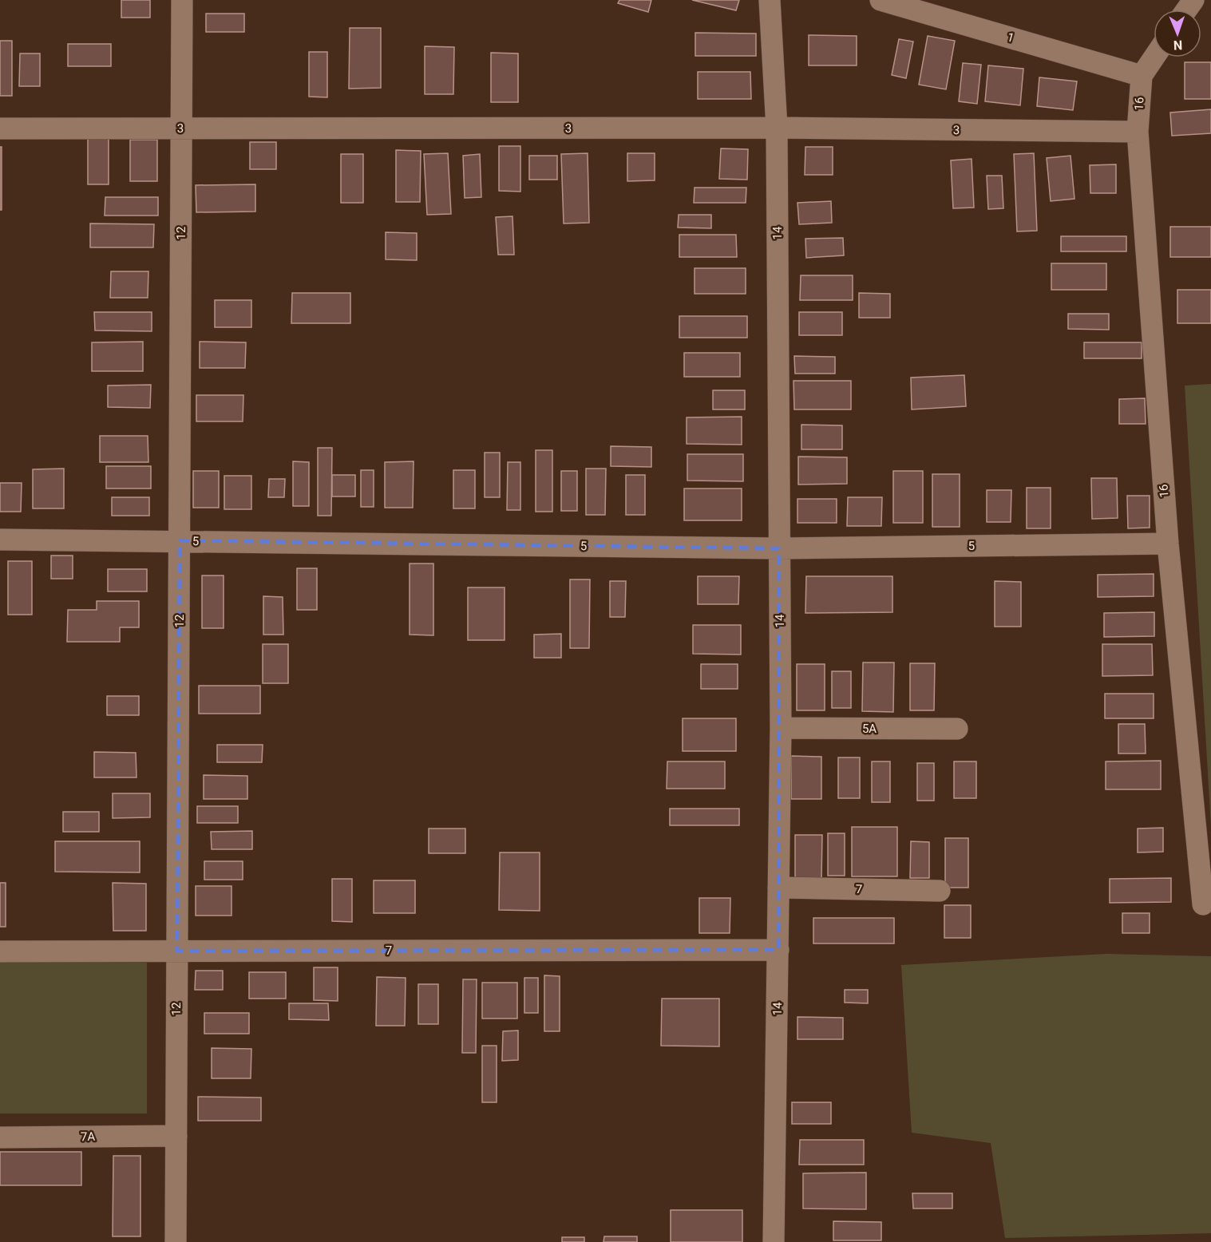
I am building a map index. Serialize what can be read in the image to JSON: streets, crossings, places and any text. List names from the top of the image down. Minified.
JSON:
{"streets":{"street":["1","16","3","12","14","5","5A","7","7A"]},"crossings":[["1","16"],["16","3"],["16","5"],["3","12"],["3","14"],["12","5"],["12","7"],["12","7A"],["14","5"],["14","5A"],["14","7"]],"north":"bottom"}
